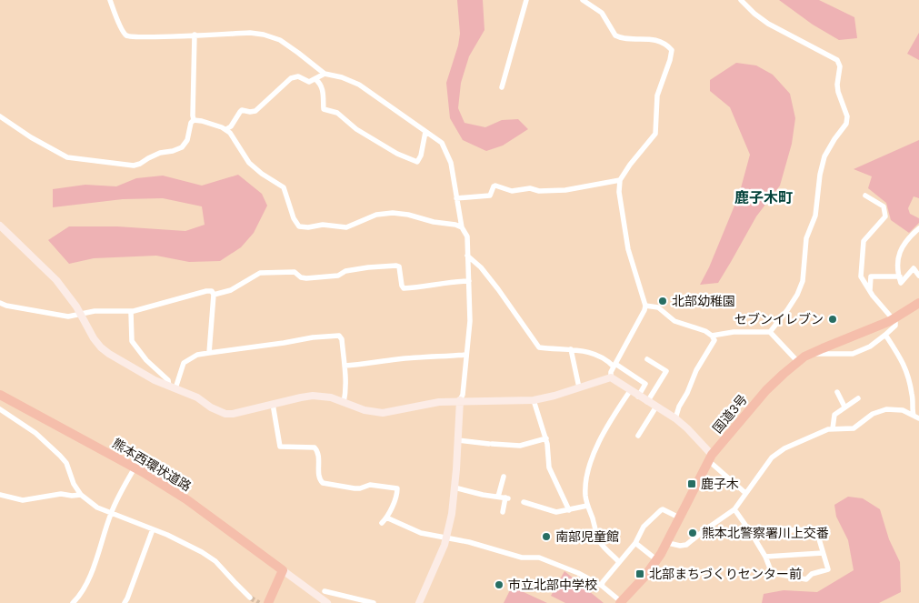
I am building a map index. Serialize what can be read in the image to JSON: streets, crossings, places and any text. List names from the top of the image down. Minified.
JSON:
{"streets":{"highway":["国道3号","熊本西環状道路"]},"districts":["鹿子木町"],"places":{"other":["北部幼稚園","セブンイレブン","熊本北警察署川上交番","南部児童館","市立北部中学校"],"transit":["鹿子木","北部まちづくりセンター前"]}}
